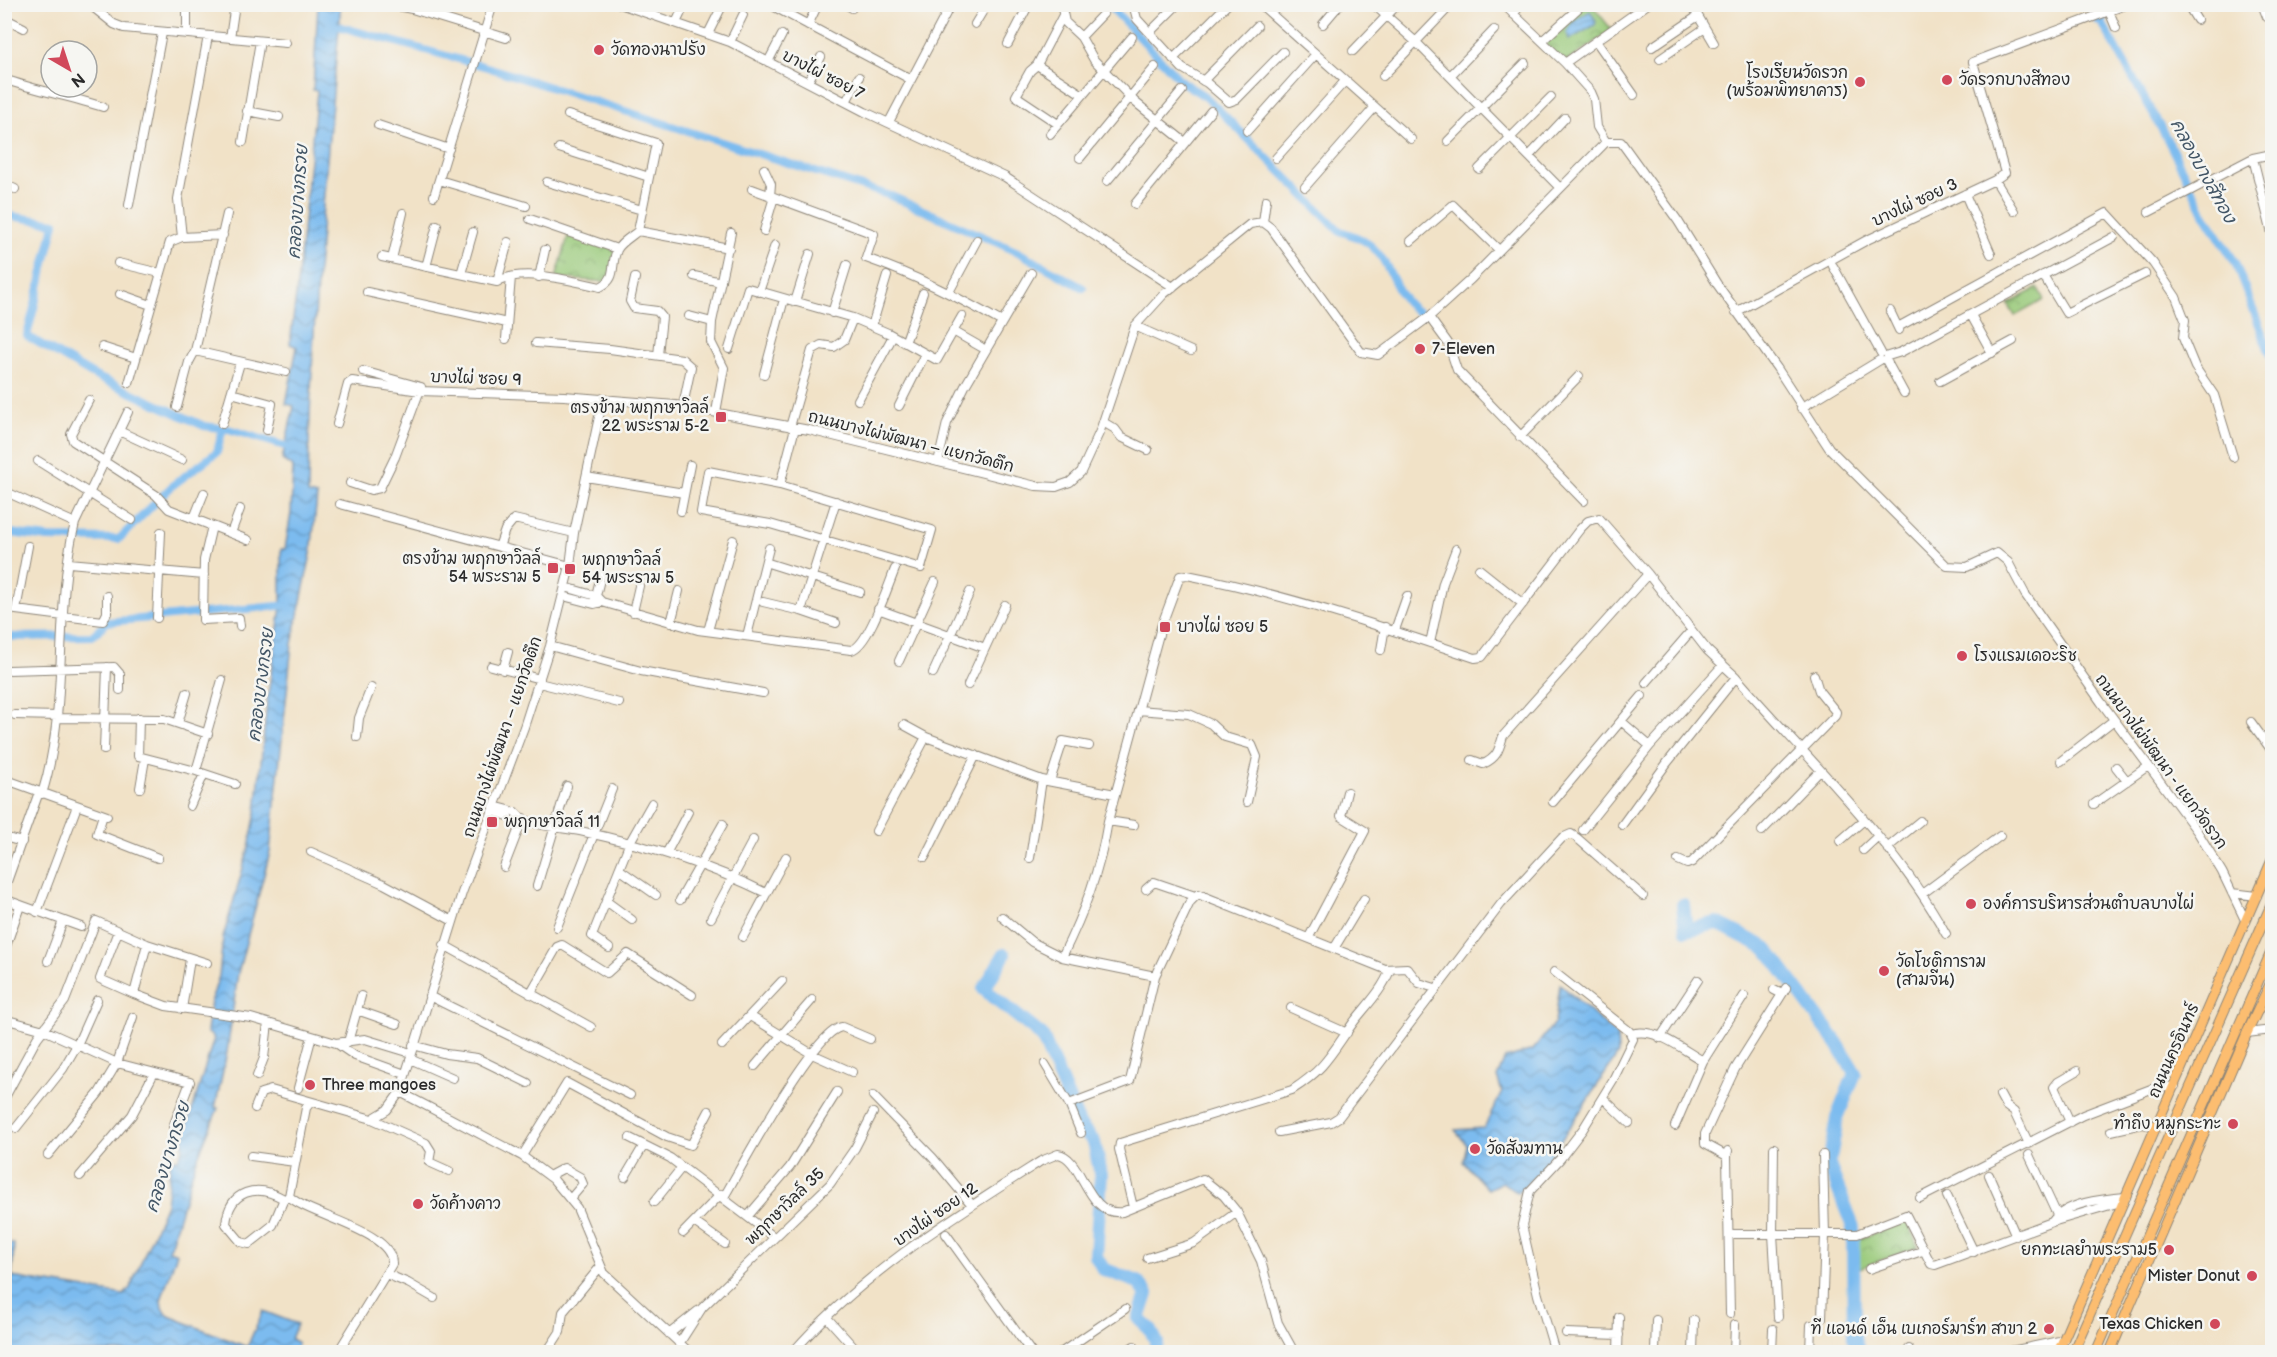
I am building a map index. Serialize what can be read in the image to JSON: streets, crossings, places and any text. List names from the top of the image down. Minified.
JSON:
{"streets":{"main road":["ถนนนครอินทร์"],"street":["บางไผ่ ซอย 7","บางไผ่ ซอย 3","บางไผ่ ซอย 9","ถนนบางไผ่พัฒนา – แยกวัดตึก","ถนนบางไผ่พัฒนา - แยกวัดรวก","พฤกษาวิลล์ 35","บางไผ่ ซอย 12"]},"crossings":[["บางไผ่ ซอย 7","ถนนบางไผ่พัฒนา – แยกวัดตึก"],["บางไผ่ ซอย 3","ถนนบางไผ่พัฒนา - แยกวัดรวก"],["บางไผ่ ซอย 9","ถนนบางไผ่พัฒนา – แยกวัดตึก"],["ถนนบางไผ่พัฒนา - แยกวัดรวก","ถนนนครอินทร์"]],"water":["คลองบางสีทอง","คลองบางกรวย"],"places":{"other":["วัดทองนาปรัง","วัดรวกบางสีทอง","โรงเรียนวัดรวก (พร้อมพิทยาคาร)","7-Eleven","โรงแรมเดอะริช","องค์การบริหารส่วนตำบลบางไผ่","วัดโชติการาม (สามจีน)","Three mangoes","ทำถึง หมูกระทะ","วัดสังฆทาน","วัดค้างคาว","ยกทะเลยำพระราม5","Mister Donut","Texas Chicken","ที แอนด์ เอ็น เบเกอร์มาร์ท สาขา 2"],"transit":["ตรงข้าม พฤกษาวิลล์ 22 พระราม 5-2","ตรงข้าม พฤกษาวิลล์ 54 พระราม 5","พฤกษาวิลล์ 54 พระราม 5","บางไผ่ ซอย 5","พฤกษาวิลล์ 11"]},"north":"bottom right"}
